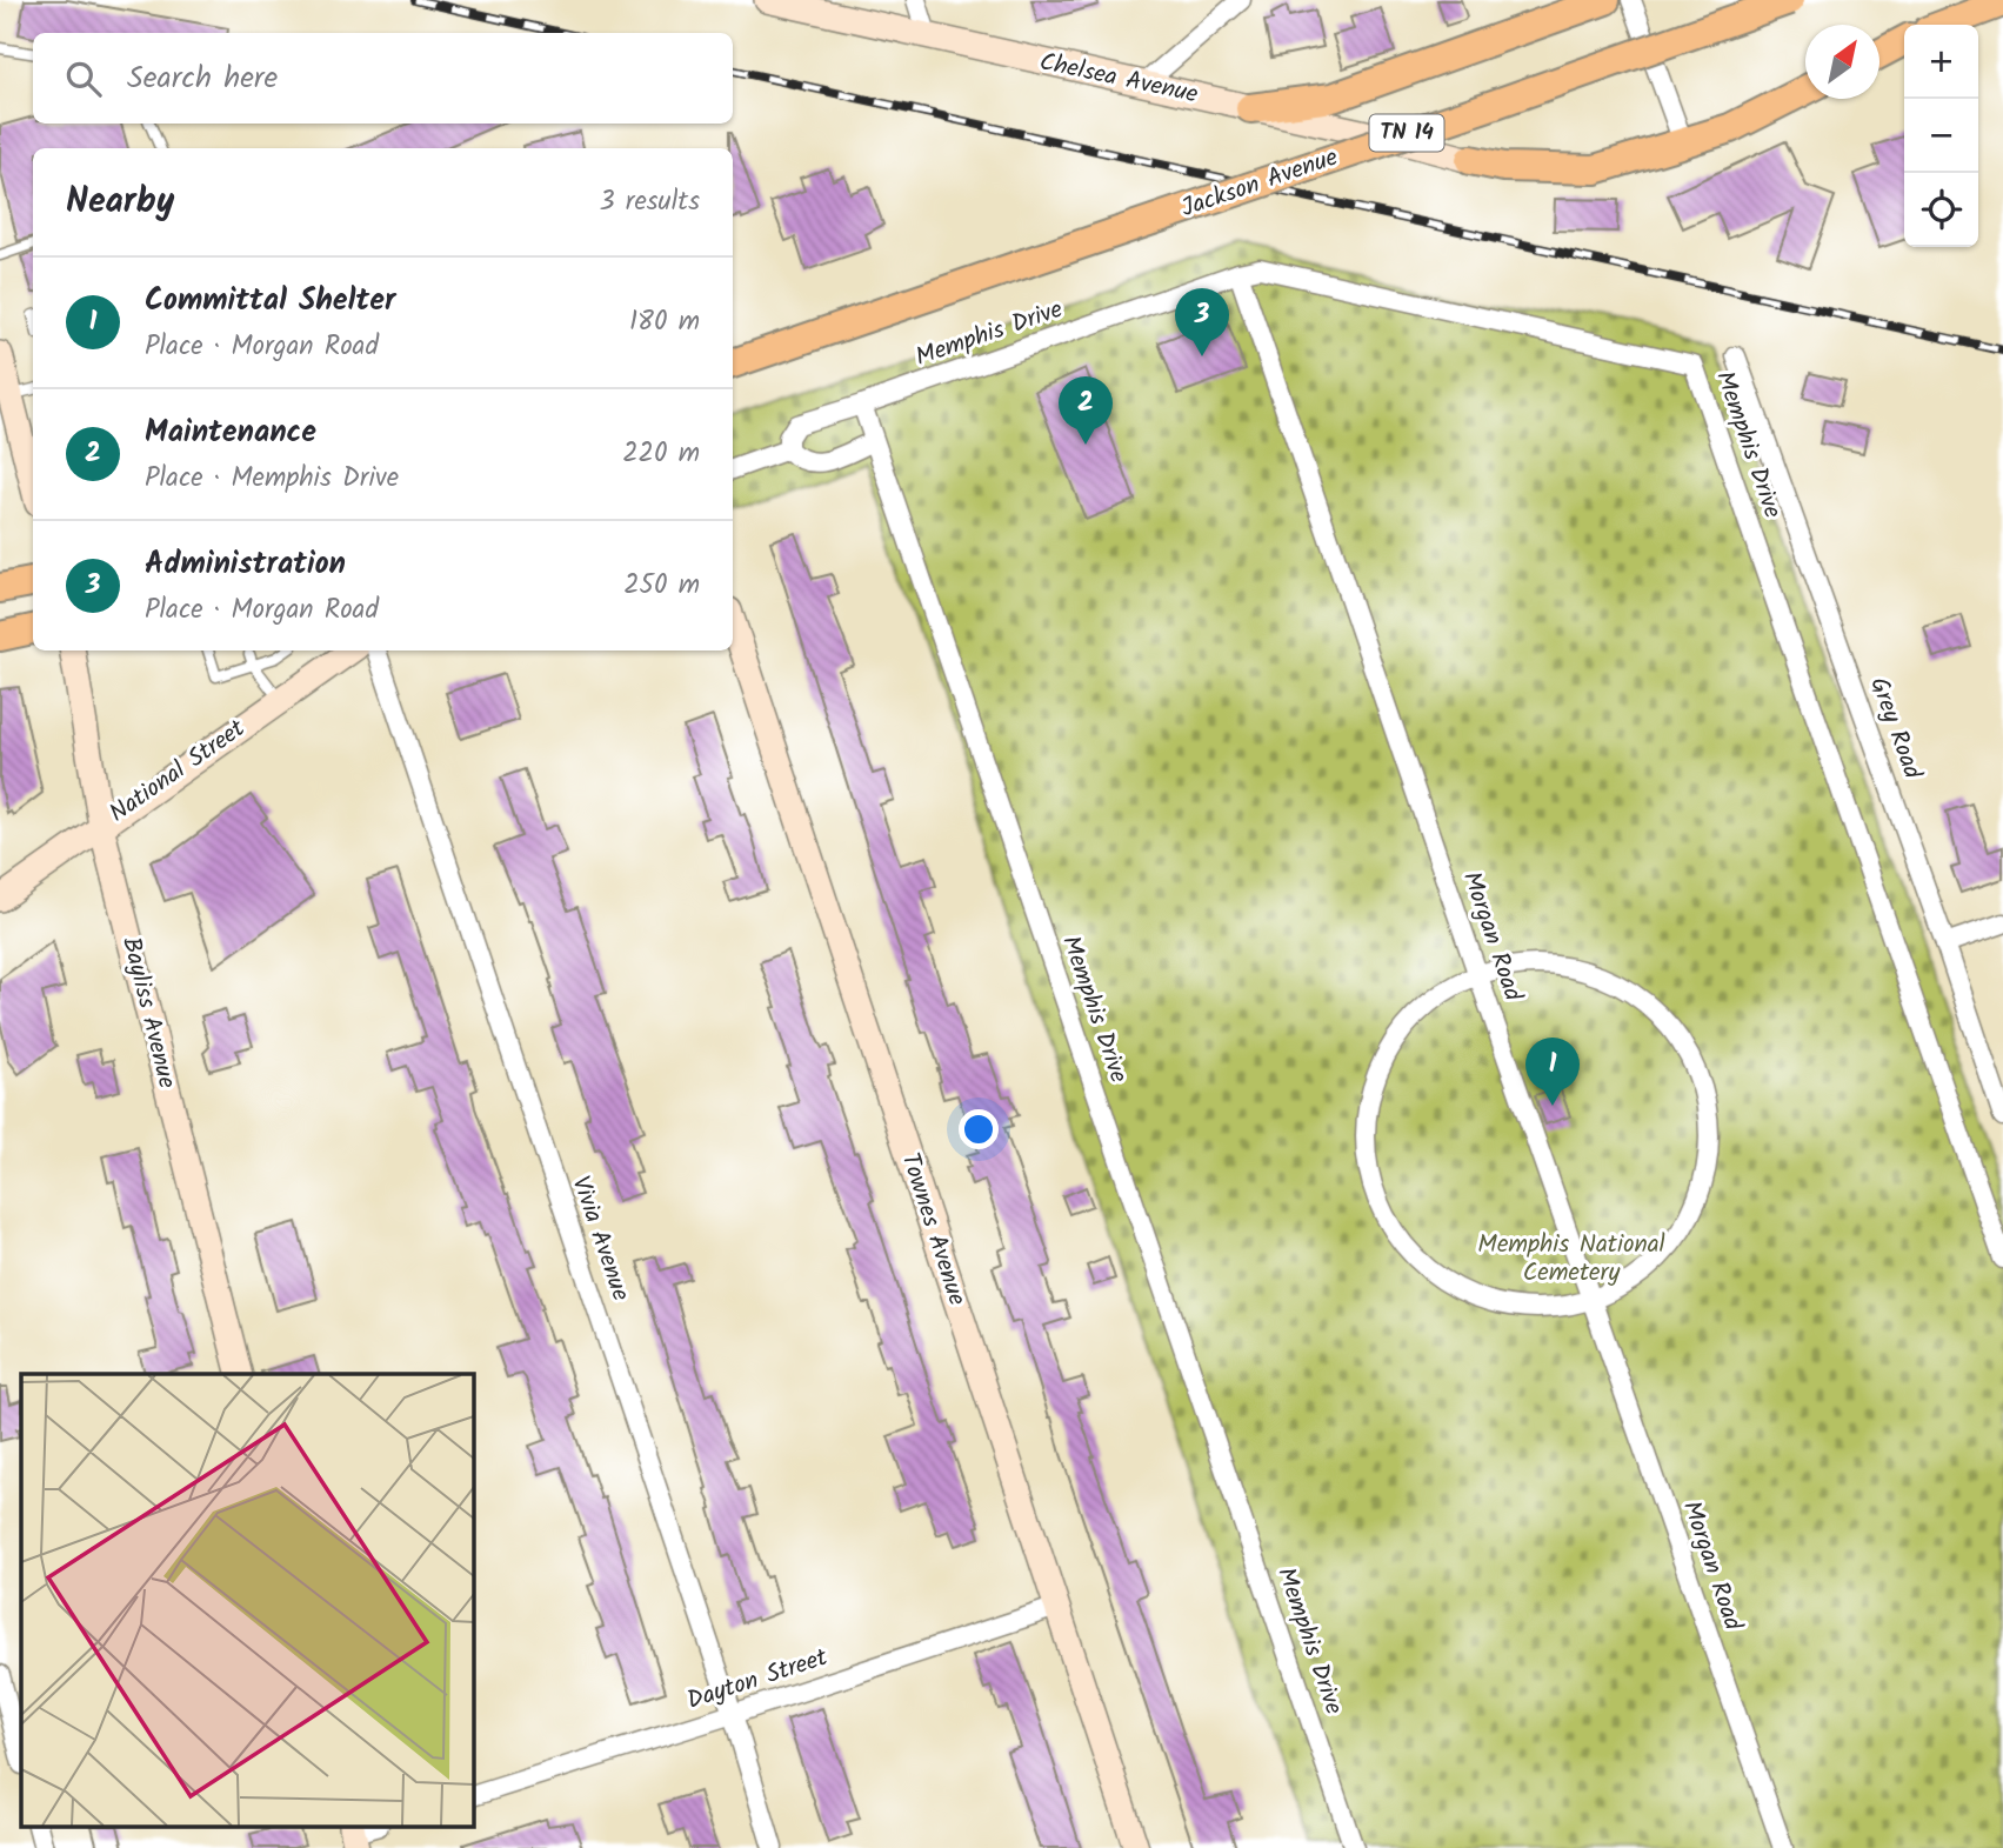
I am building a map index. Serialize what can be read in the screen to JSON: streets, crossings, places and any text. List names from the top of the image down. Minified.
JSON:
{"streets":{"main road":["TN 14","Jackson Avenue"],"street":["Chelsea Avenue","Memphis Drive","Grey Road","National Street","Morgan Road","Bayliss Avenue","Townes Avenue","Vivia Avenue","Dayton Street"]},"crossings":[["Memphis Drive","Morgan Road"],["National Street","Bayliss Avenue"],["Townes Avenue","Dayton Street"],["Vivia Avenue","Dayton Street"]],"parks":["Memphis National Cemetery"],"north":"top right","page":{"map_buttons":["+","−"],"search":"Search here","heading":["Nearby","3 results"],"list":[{"mark":"1","name":"Committal Shelter","note":"Place · Morgan Road","value":"180 m"},{"mark":"2","name":"Maintenance","note":"Place · Memphis Drive","value":"220 m"},{"mark":"3","name":"Administration","note":"Place · Morgan Road","value":"250 m"}],"pins":["3","2","1"]}}
